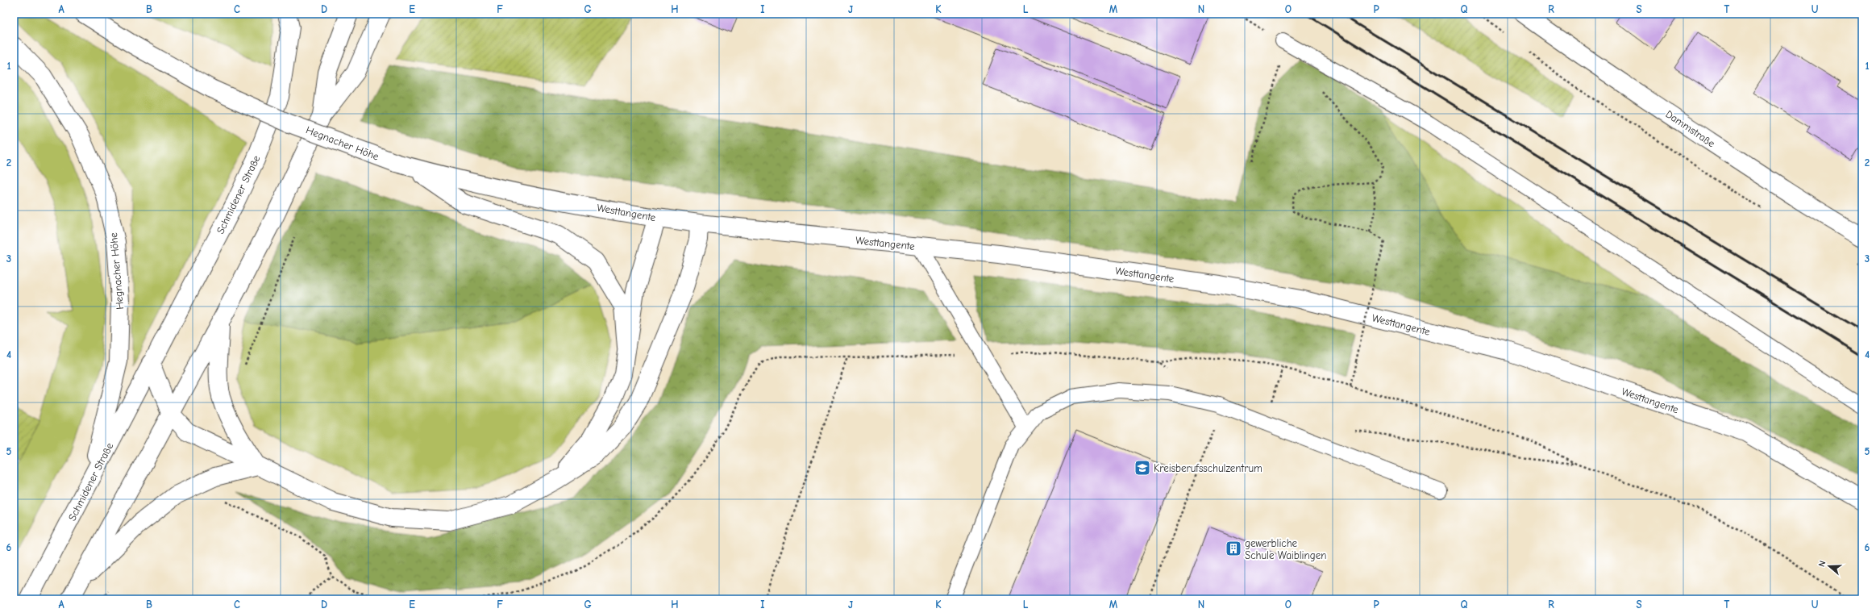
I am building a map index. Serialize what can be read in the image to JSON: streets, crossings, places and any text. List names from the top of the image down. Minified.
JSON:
{"streets":{"main road":["Dammstraße","Hegnacher Höhe","Schmidener Straße","Westtangente"]},"crossings":[["Hegnacher Höhe","Schmidener Straße"],["Hegnacher Höhe","Westtangente"]],"places":{"school or university":["Kreisberufsschulzentrum"],"building":["gewerbliche Schule Waiblingen"]},"north":"left","grid":{"columns":["A","B","C","D","E","F","G","H","I","J","K","L","M","N","O","P","Q","R","S","T","U"],"rows":["1","2","3","4","5","6"]}}
